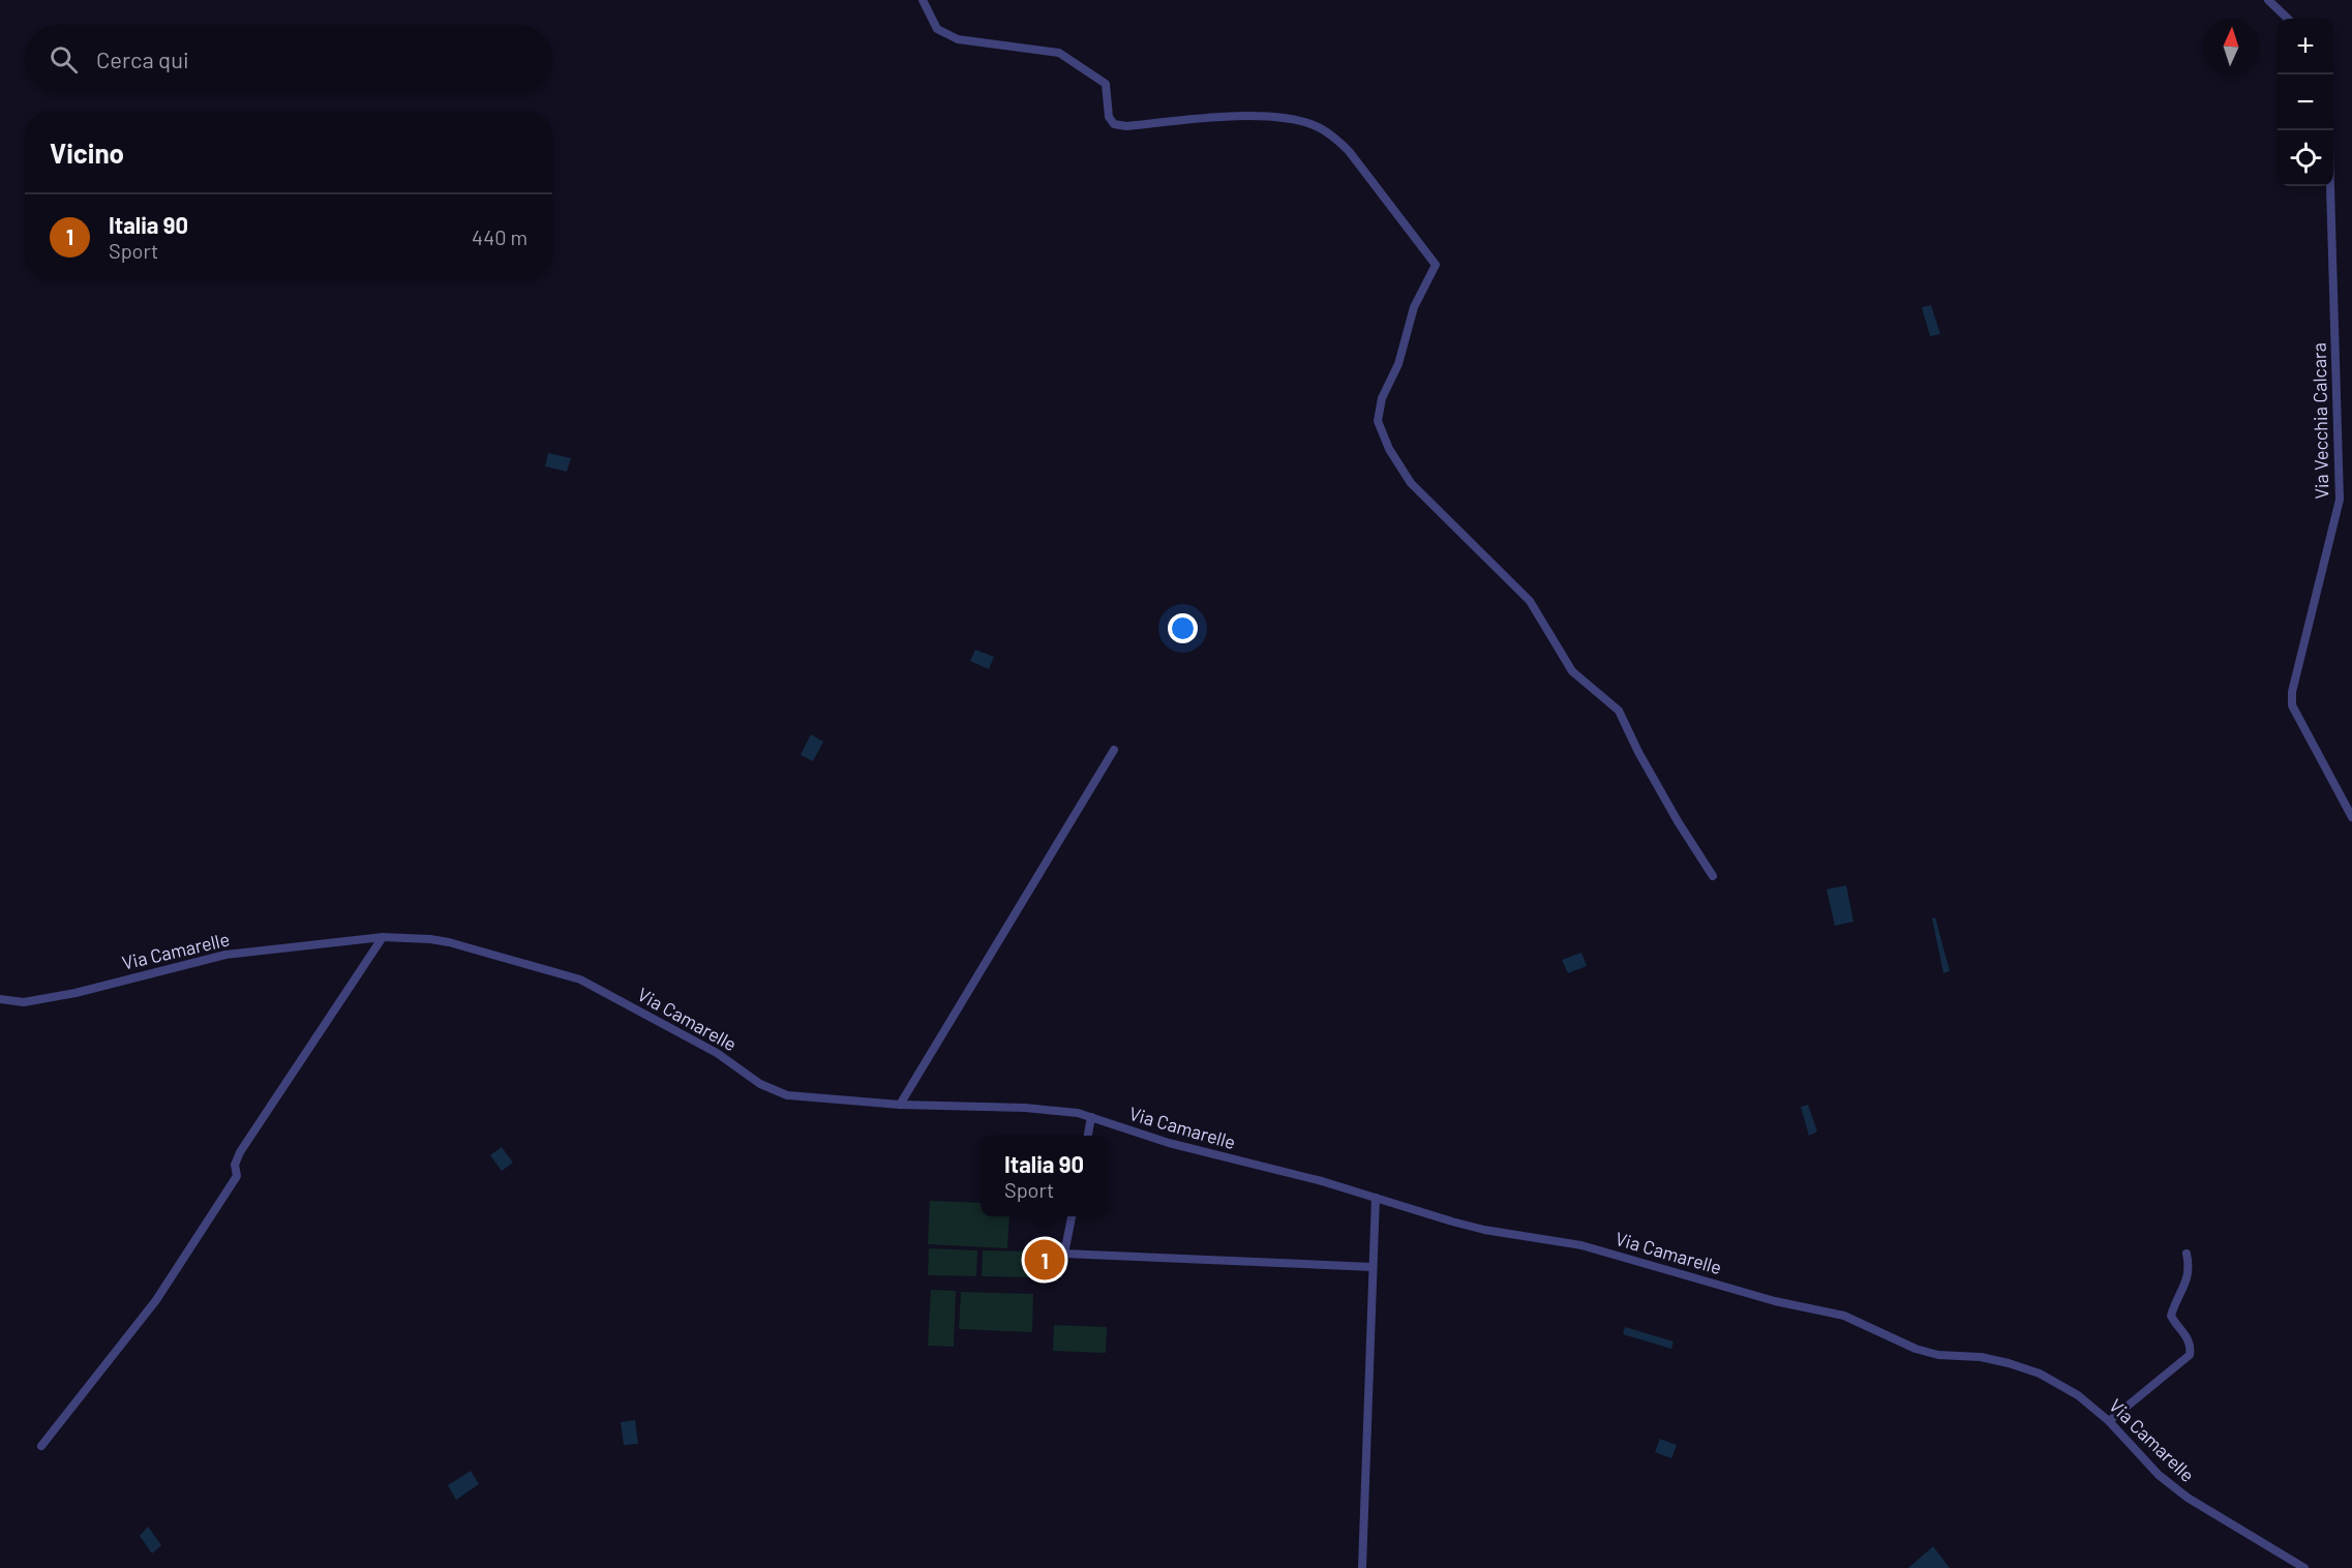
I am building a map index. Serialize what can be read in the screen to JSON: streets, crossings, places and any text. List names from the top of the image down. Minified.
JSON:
{"streets":{"street":["Via Vecchia Calcara","Via Camarelle"]},"north":"top","page":{"map_buttons":["+","−"],"search":"Cerca qui","heading":"Vicino","list":[{"mark":"1","name":"Italia 90","note":"Sport","value":"440 m"}],"popup":["Italia 90","Sport"],"pins":"1"}}
